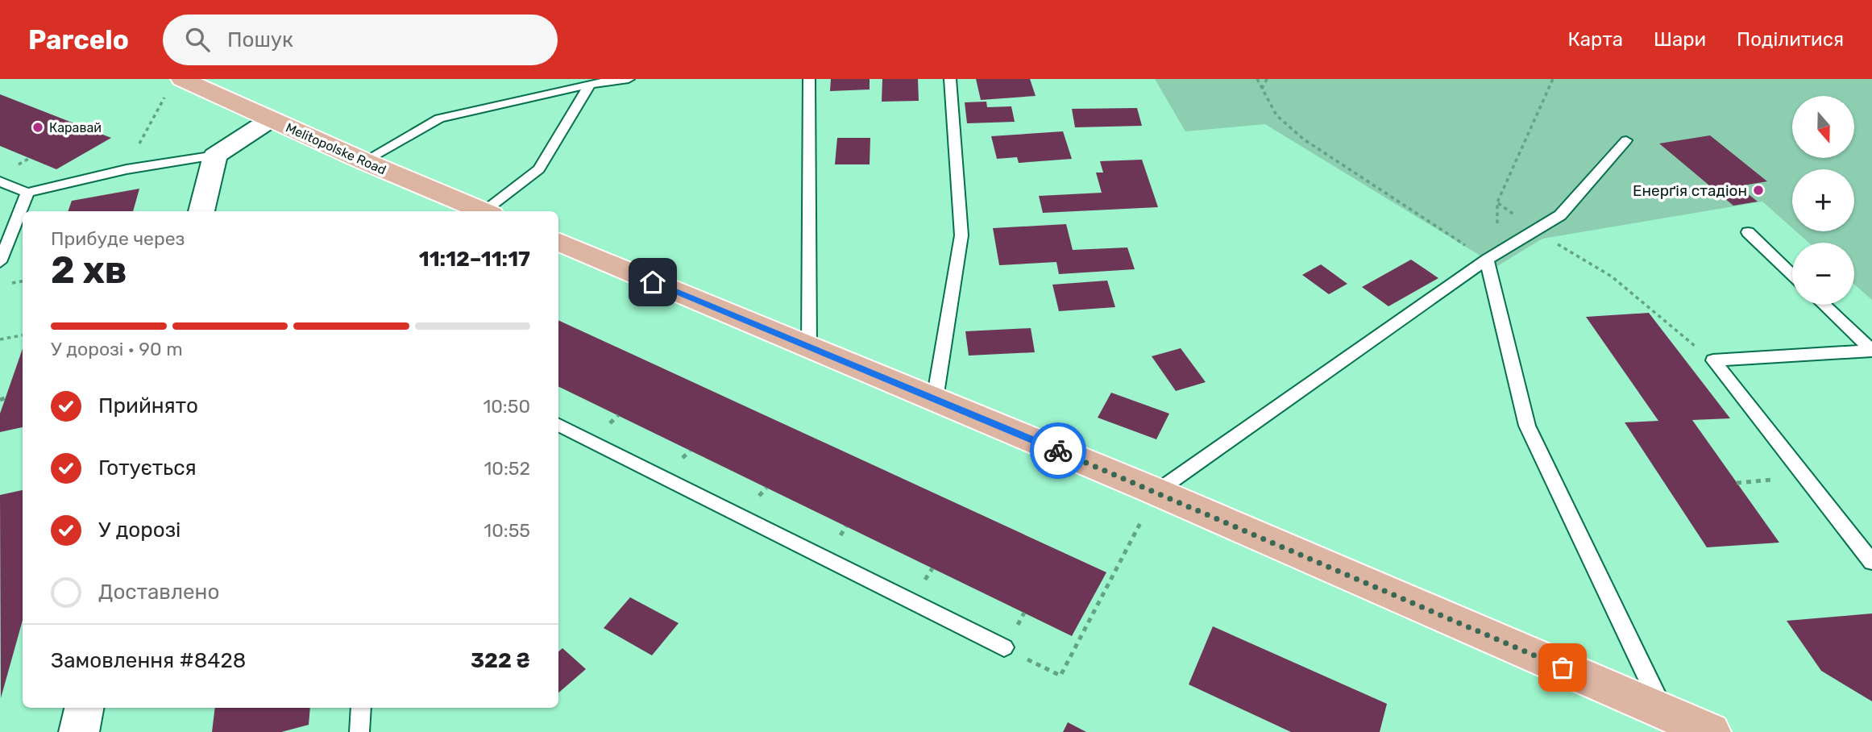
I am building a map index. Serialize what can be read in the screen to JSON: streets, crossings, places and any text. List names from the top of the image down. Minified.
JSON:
{"streets":{"main road":["Melitopolske Road"]},"places":["Каравай","Енерґія стадіон"],"north":"bottom","page":{"header":"Parcelo","search":"Пошук","nav":["Карта","Шари","Поділитися"],"map_buttons":["+","−"],"heading":["2 хв","Прибуде через","11:12–11:17"],"panel":["Замовлення #8428","322 ₴"],"bar":"У дорозі · 90 m","list":[["Прийнято","10:50"],["Готується","10:52"],["У дорозі","10:55"],"Доставлено"]}}
